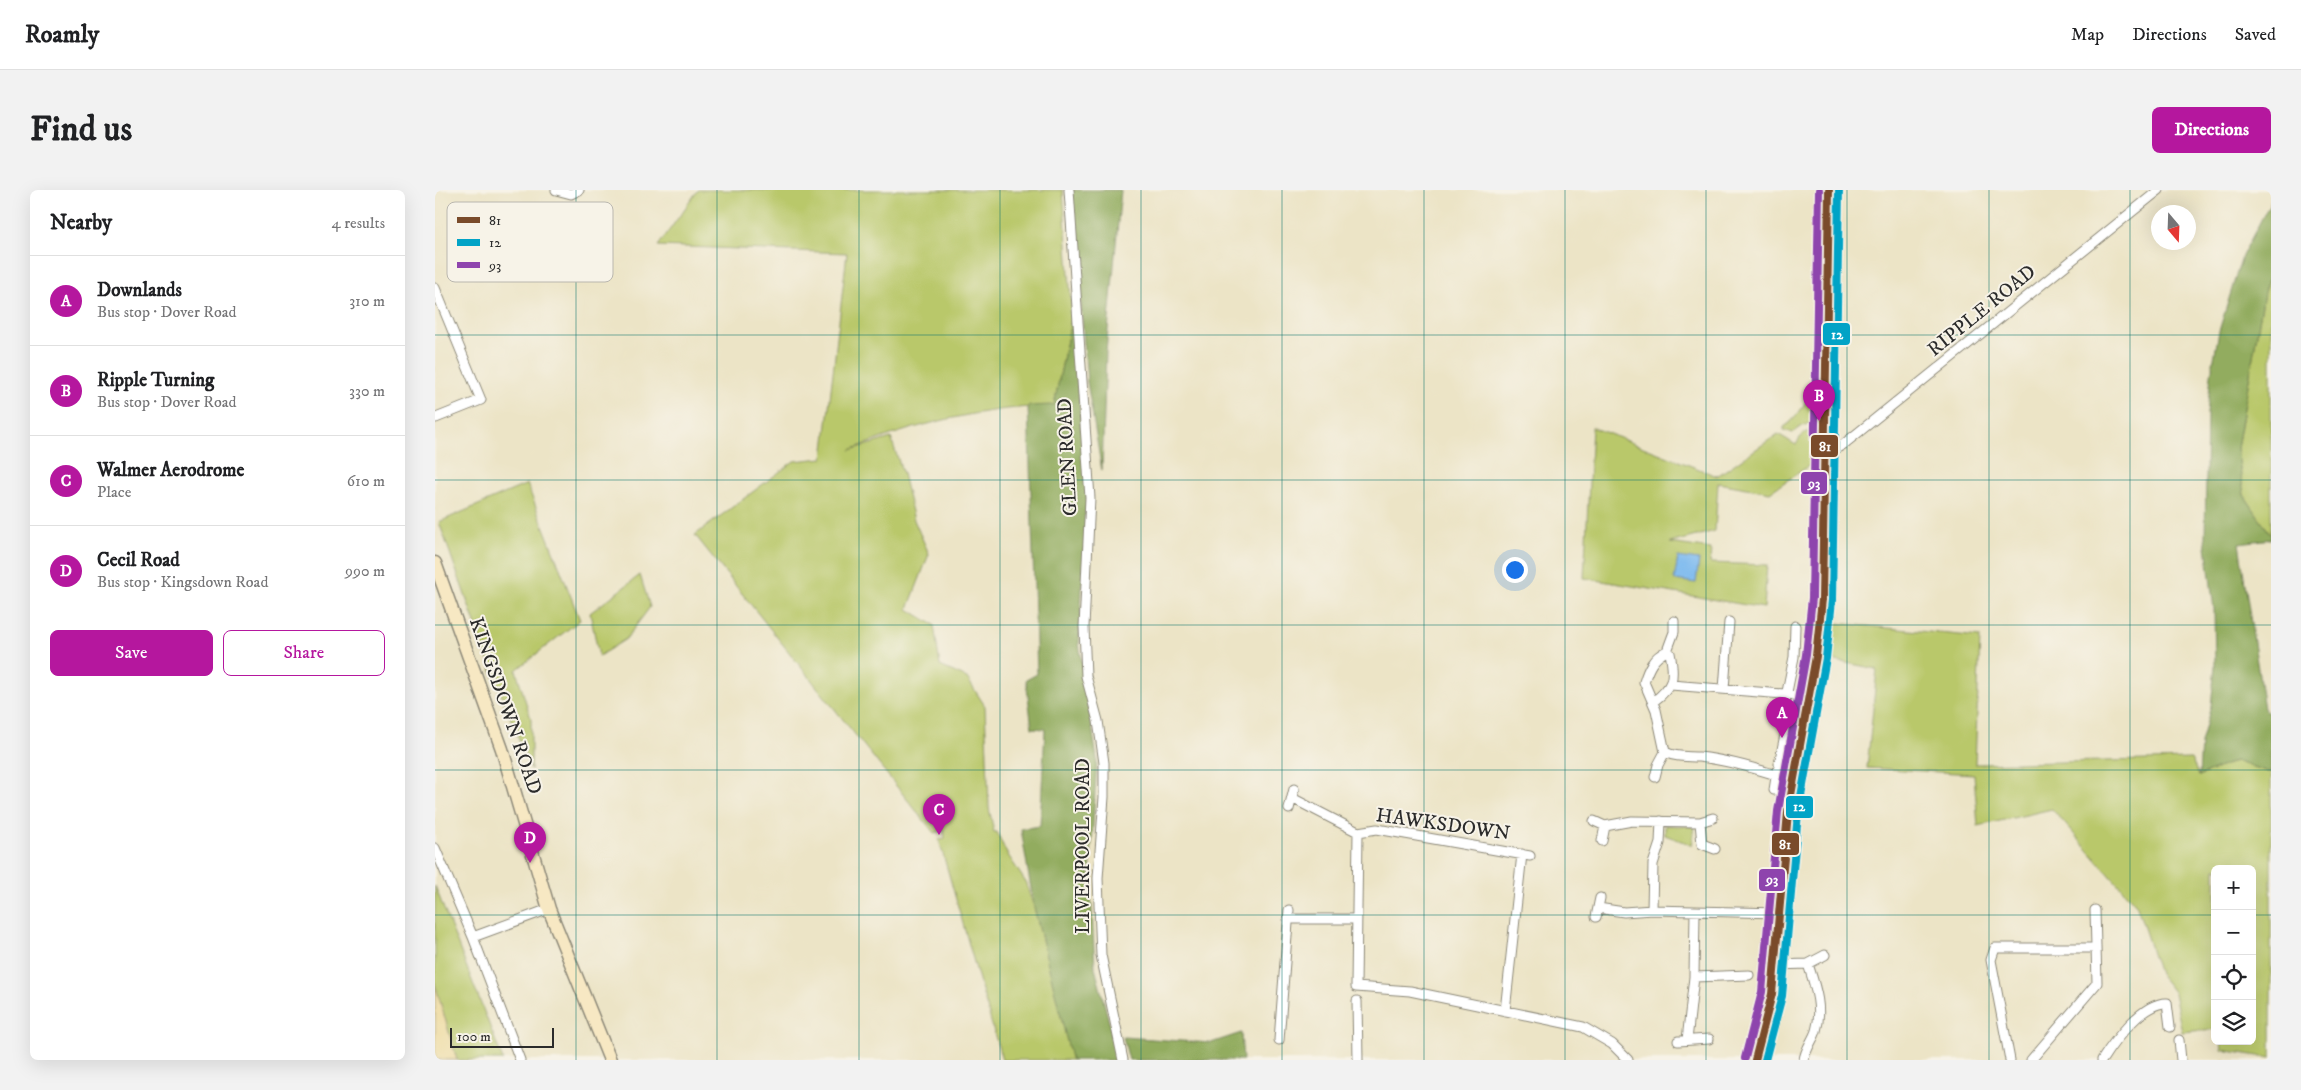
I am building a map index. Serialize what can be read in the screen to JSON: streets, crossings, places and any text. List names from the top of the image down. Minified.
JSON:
{"streets":{"street":["RIPPLE ROAD","GLEN ROAD","KINGSDOWN ROAD","HAWKSDOWN","LIVERPOOL ROAD"]},"crossings":[["GLEN ROAD","LIVERPOOL ROAD"]],"lines":["transit line 81","transit line 12","transit line 93"],"legend":["81","12","93"],"scale_bar":"100 m","north":"bottom","page":{"header":"Roamly","nav":["Map","Directions","Saved"],"buttons":["Directions",["Save","Share"]],"title":"Find us","heading":["Nearby","4 results"],"list":[{"mark":"A","name":"Downlands","note":"Bus stop · Dover Road","value":"310 m"},{"mark":"B","name":"Ripple Turning","note":"Bus stop · Dover Road","value":"330 m"},{"mark":"C","name":"Walmer Aerodrome","note":"Place","value":"610 m"},{"mark":"D","name":"Cecil Road","note":"Bus stop · Kingsdown Road","value":"990 m"}],"pins":["B","A","C","D"],"map_buttons":["+","−"],"scale":"100 m"}}
